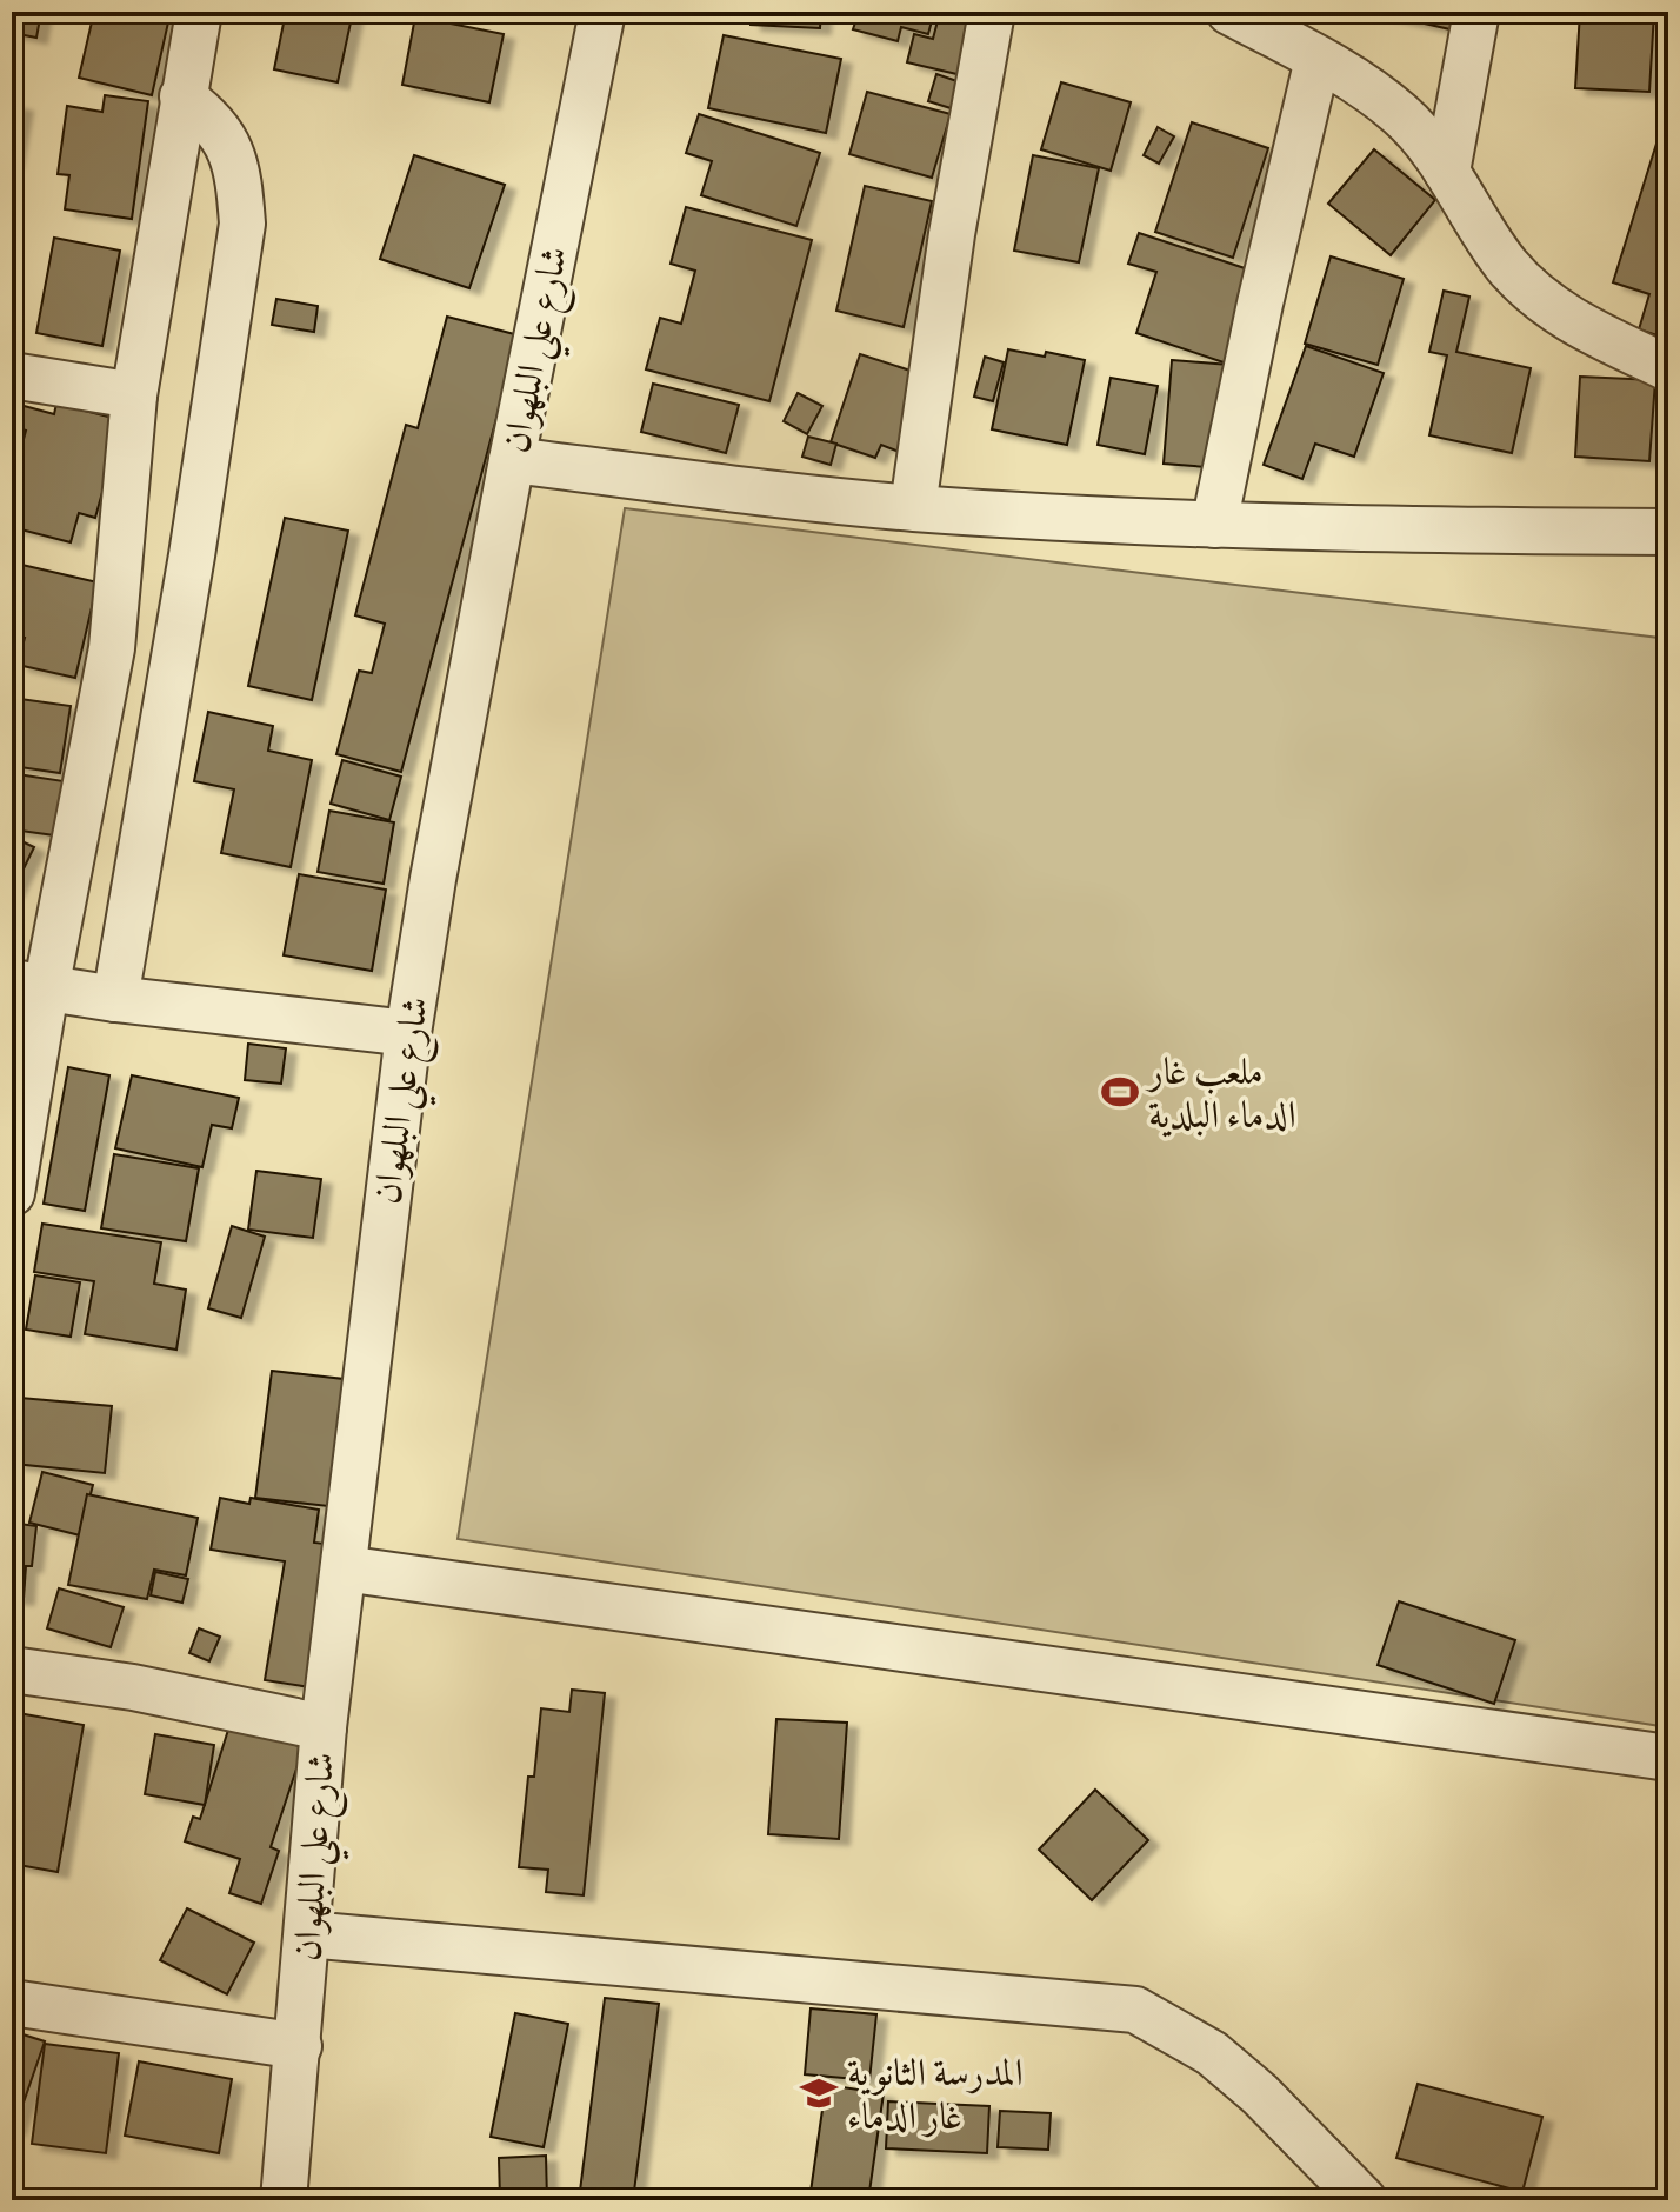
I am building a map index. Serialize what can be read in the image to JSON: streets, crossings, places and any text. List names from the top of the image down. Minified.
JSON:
{"streets":{"street":["شارع علي البلهوان"]},"places":{"sports":["ملعب غار الدماء البلدية"],"school or university":["المدرسة الثانوية غار الدماء"]}}
